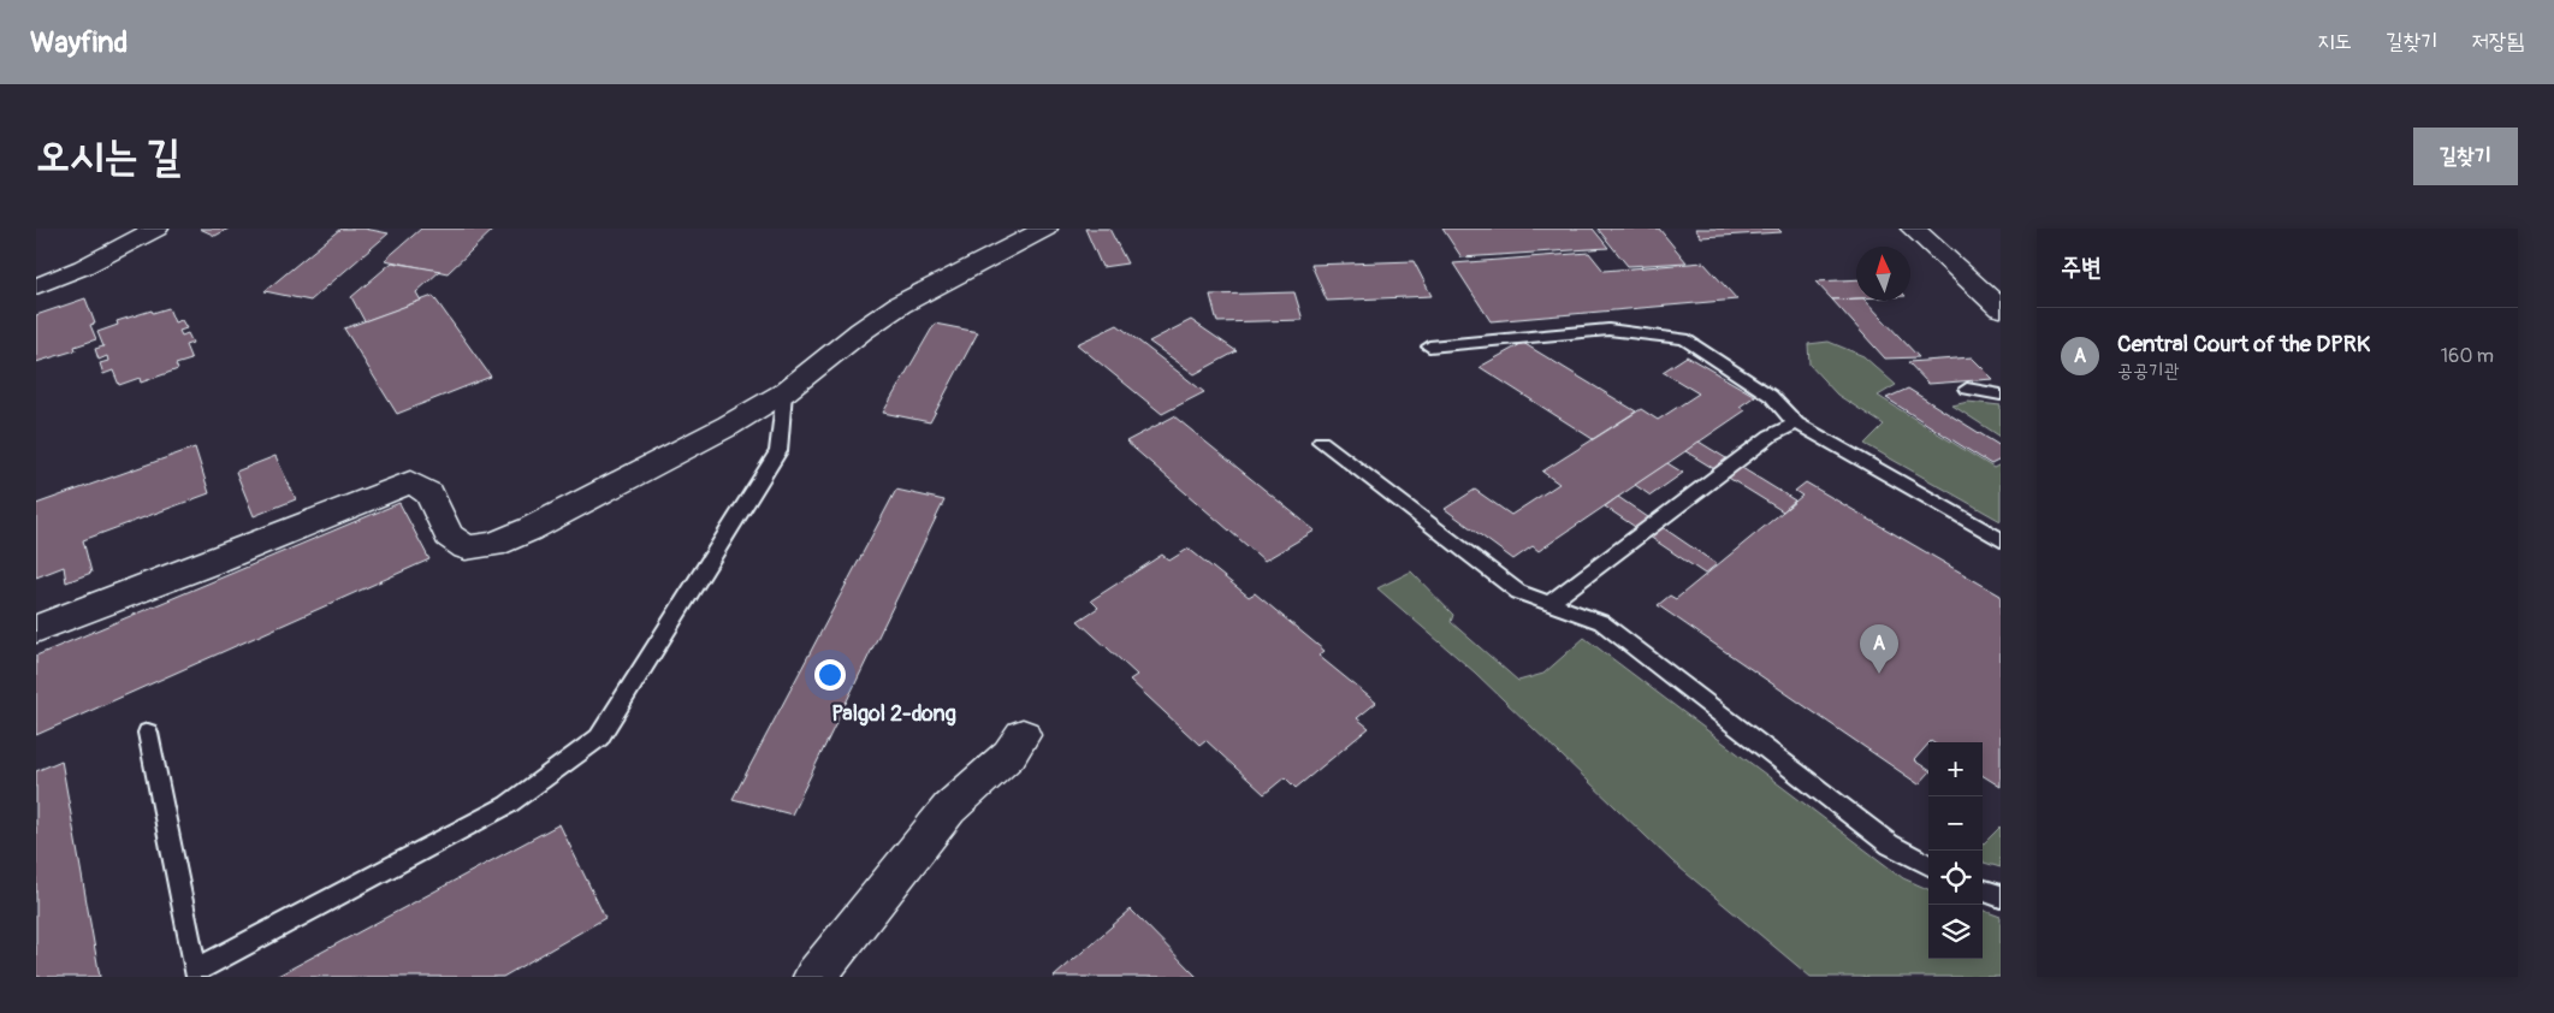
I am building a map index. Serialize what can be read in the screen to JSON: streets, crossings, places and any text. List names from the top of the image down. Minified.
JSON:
{"districts":["Palgol 2-dong"],"north":"top","page":{"header":"Wayfind","nav":["지도","길찾기","저장됨"],"buttons":"길찾기","title":"오시는 길","heading":"주변","list":[{"mark":"A","name":"Central Court of the DPRK","note":"공공기관","value":"160 m"}],"pins":"A","map_buttons":["+","−"]}}
